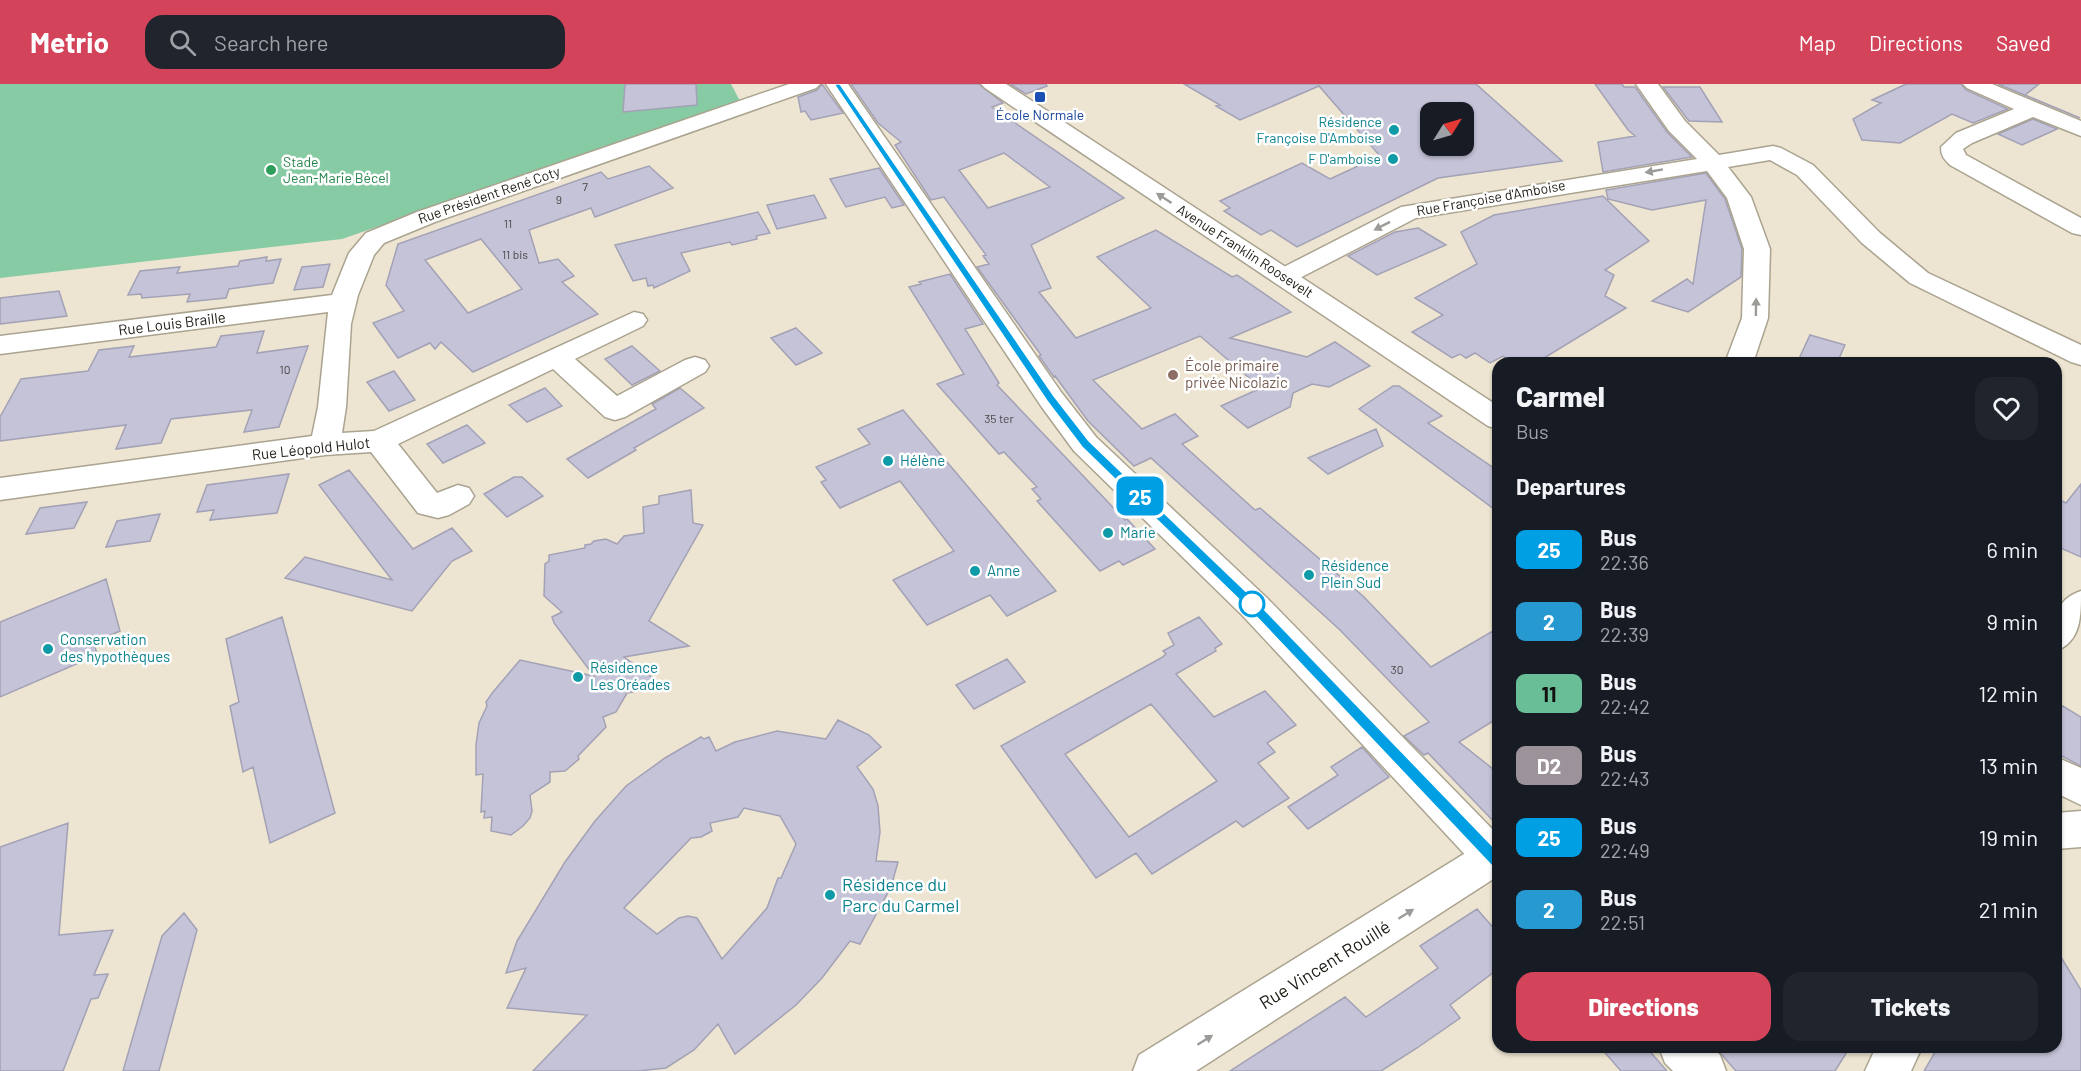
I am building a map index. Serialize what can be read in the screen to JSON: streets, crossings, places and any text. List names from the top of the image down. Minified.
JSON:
{"streets":{"street":["Rue Président René Coty","Rue Françoise d'Amboise","Avenue Franklin Roosevelt","Rue Louis Braille","Rue Léopold Hulot","Rue Vincent Rouillé"]},"crossings":[["Rue Président René Coty","Rue Louis Braille"],["Rue Président René Coty","Rue Léopold Hulot"],["Rue Françoise d'Amboise","Avenue Franklin Roosevelt"]],"one_way":["Rue Françoise d'Amboise","Rue Vincent Rouillé"],"places":{"transit":["École Normale"],"other":["Résidence Françoise D'Amboise","F D'amboise","Stade Jean-Marie Bécel","École primaire privée Nicolazic","Hélène","Marie","Anne","Résidence Plein Sud","Conservation des hypothèques","Résidence Les Oréades","Résidence du Parc du Carmel"]},"lines":["bus line 25"],"house_numbers":["7","9","11","11 bis","10","35 ter","30"],"north":"top right","page":{"header":"Metrio","search":"Search here","nav":["Map","Directions","Saved"],"on_map":"25","heading":[["Carmel","Bus"],"Departures"],"list":[{"mark":"25","name":"Bus","note":"22:36","value":"6 min"},{"mark":"2","name":"Bus","note":"22:39","value":"9 min"},{"mark":"11","name":"Bus","note":"22:42","value":"12 min"},{"mark":"D2","name":"Bus","note":"22:43","value":"13 min"},{"mark":"25","name":"Bus","note":"22:49","value":"19 min"},{"mark":"2","name":"Bus","note":"22:51","value":"21 min"}],"buttons":["Directions","Tickets"]}}
